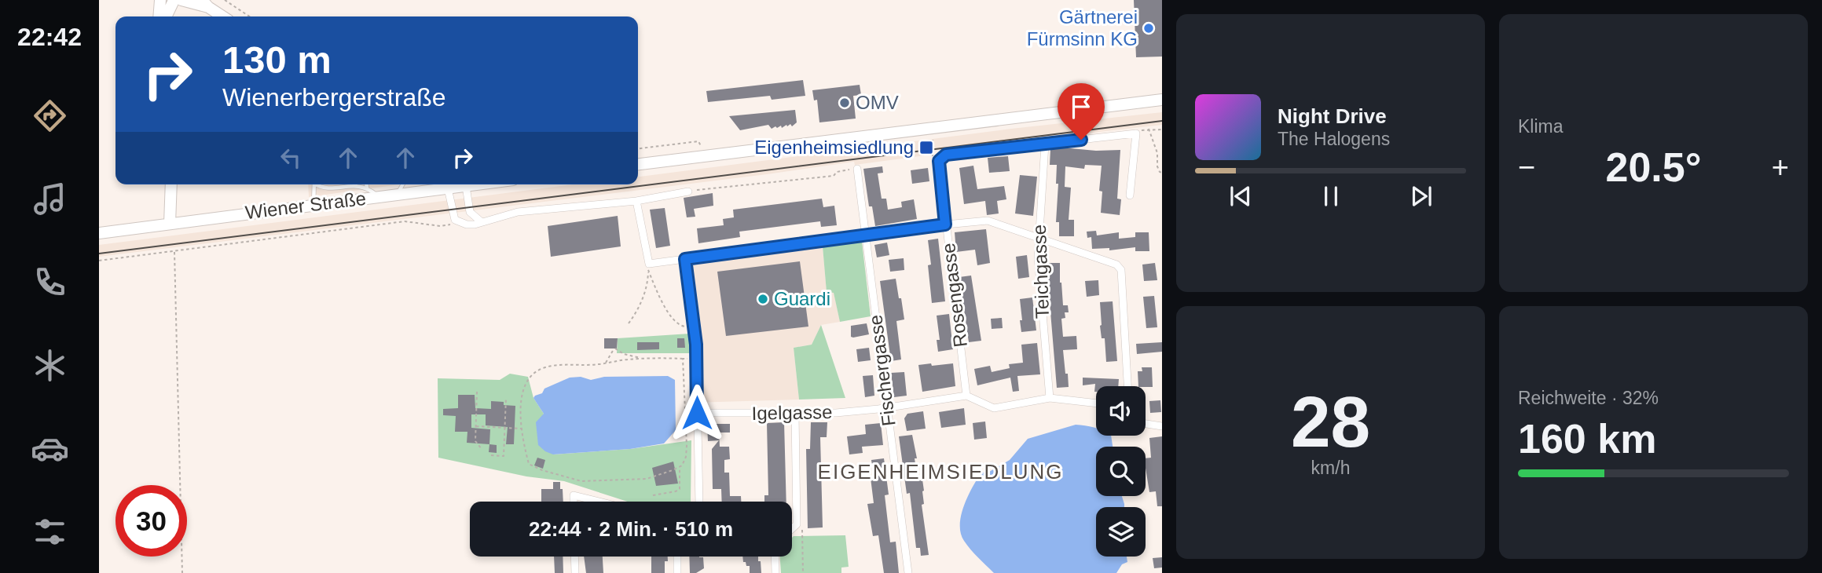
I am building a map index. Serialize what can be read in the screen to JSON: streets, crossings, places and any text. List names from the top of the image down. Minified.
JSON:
{"streets":{"main road":["Wiener Straße"],"street":["Teichgasse","Rosengasse","Fischergasse","Igelgasse"]},"crossings":[["Rosengasse","Igelgasse"],["Fischergasse","Igelgasse"]],"districts":["EIGENHEIMSIEDLUNG"],"places":{"other":["Gärtnerei Fürmsinn KG","OMV","Guardi"],"transit":["Eigenheimsiedlung"]},"page":{"tabs":"22:42","tile":["Klima",["28","km/h"],["Reichweite · 32%","160 km"]],"turn":["130 m","Wienerbergerstraße"],"song":["Night Drive","The Halogens"],"heat":["−","20.5°","+"],"limit":"30","trip":"22:44 · 2 Min. · 510 m"}}
